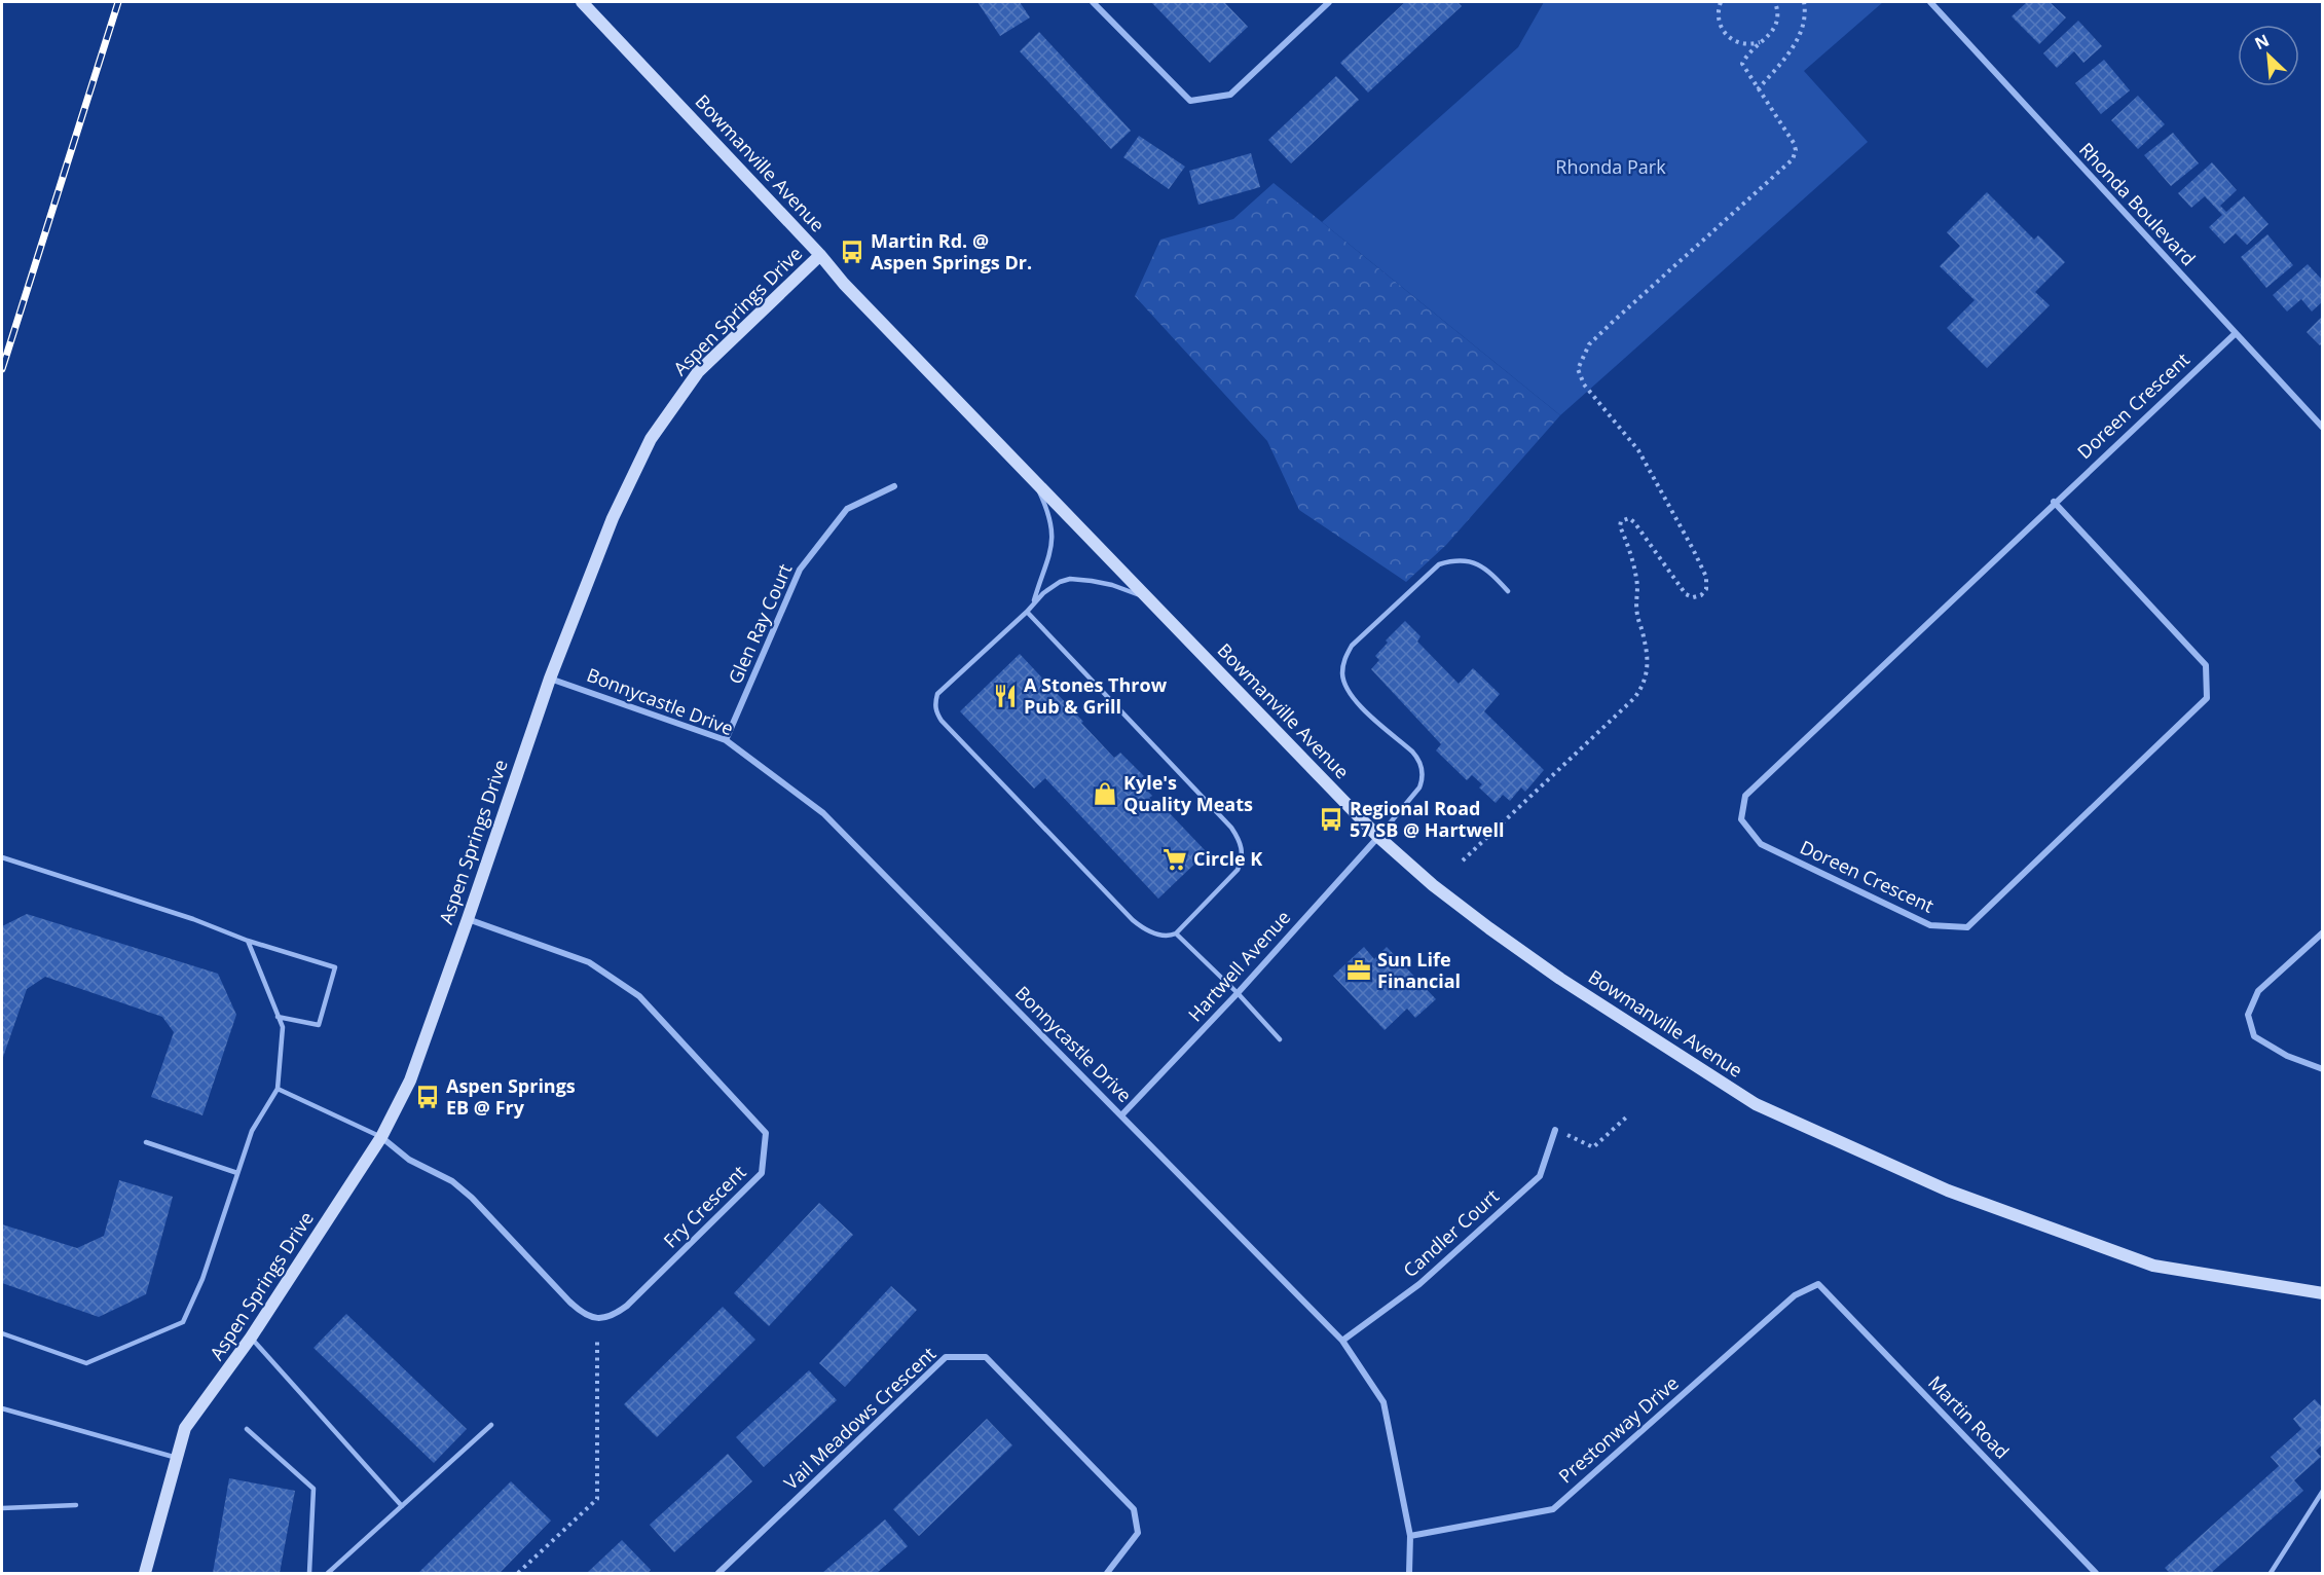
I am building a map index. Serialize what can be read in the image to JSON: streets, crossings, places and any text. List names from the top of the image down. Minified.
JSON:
{"streets":{"main road":["Bowmanville Avenue","Aspen Springs Drive"],"street":["Rhonda Boulevard","Doreen Crescent","Glen Ray Court","Bonnycastle Drive","Hartwell Avenue","Fry Crescent","Candler Court","Martin Road","Vail Meadows Crescent","Prestonway Drive"]},"crossings":[["Bowmanville Avenue","Aspen Springs Drive"],["Bowmanville Avenue","Hartwell Avenue"],["Rhonda Boulevard","Doreen Crescent"],["Aspen Springs Drive","Bonnycastle Drive"],["Aspen Springs Drive","Fry Crescent"],["Glen Ray Court","Bonnycastle Drive"],["Bonnycastle Drive","Hartwell Avenue"],["Bonnycastle Drive","Candler Court"],["Bonnycastle Drive","Prestonway Drive"],["Martin Road","Prestonway Drive"]],"parks":["Rhonda Park"],"places":{"bus stop":["Martin Rd. @ Aspen Springs Dr.","Regional Road 57 SB @ Hartwell","Aspen Springs EB @ Fry"],"restaurant":["A Stones Throw Pub & Grill"],"shop":["Kyle's Quality Meats"],"supermarket":["Circle K"],"office":["Sun Life Financial"]},"north":"top left"}
